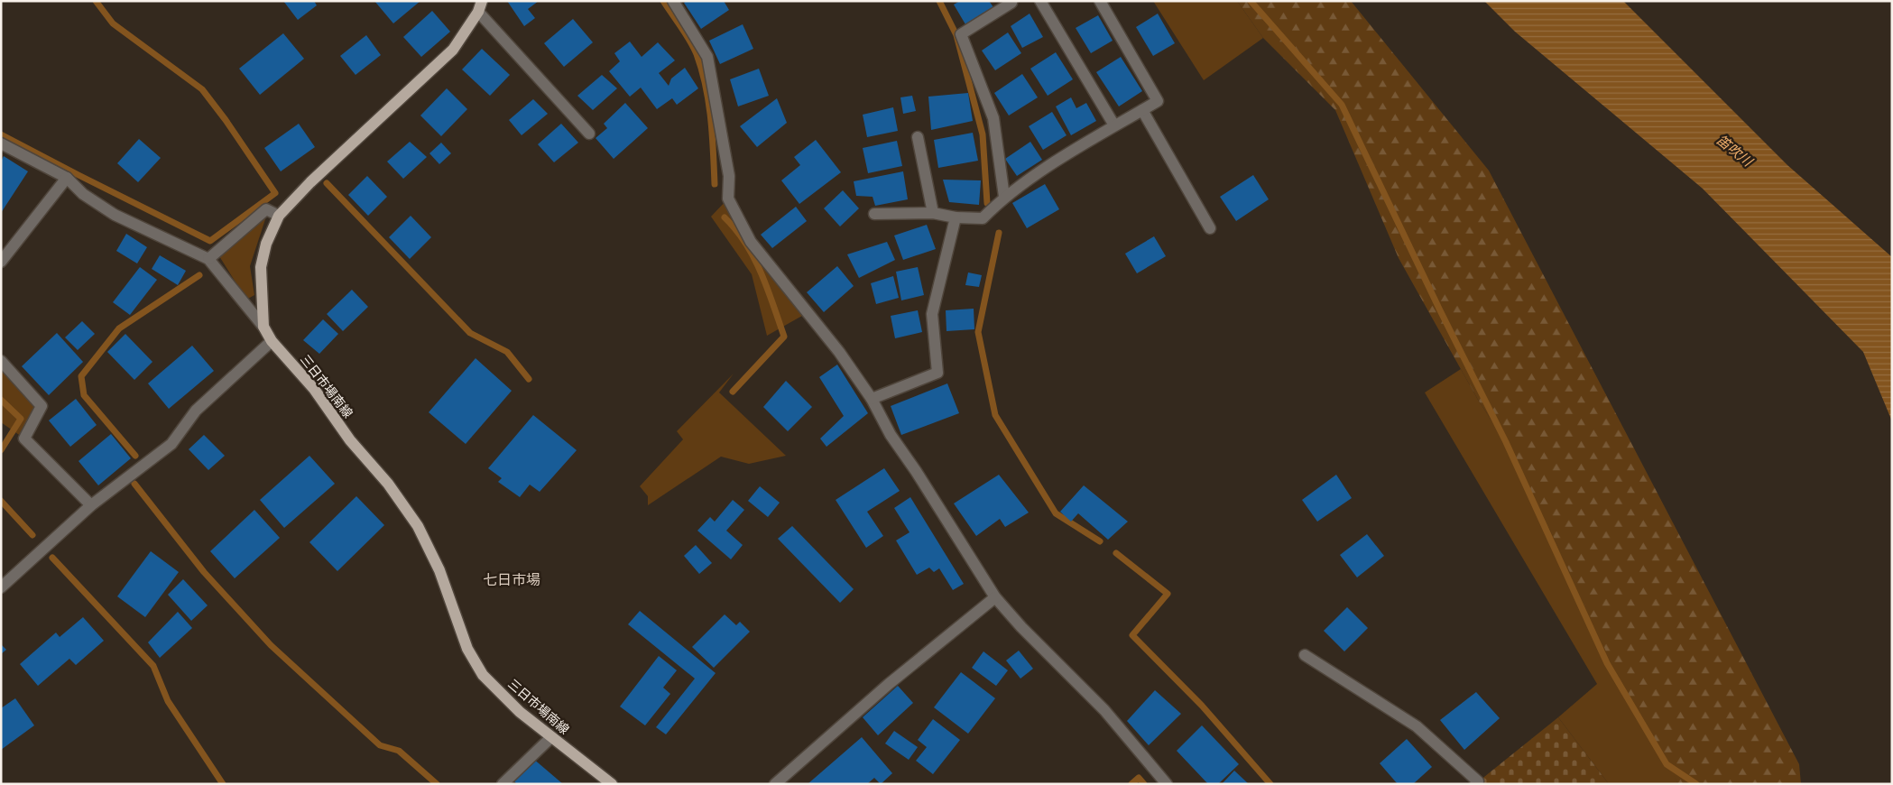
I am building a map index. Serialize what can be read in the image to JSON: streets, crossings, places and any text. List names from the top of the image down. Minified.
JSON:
{"streets":{"main road":["三日市場南線"]},"districts":["七日市場"],"water":["笛吹川"]}
